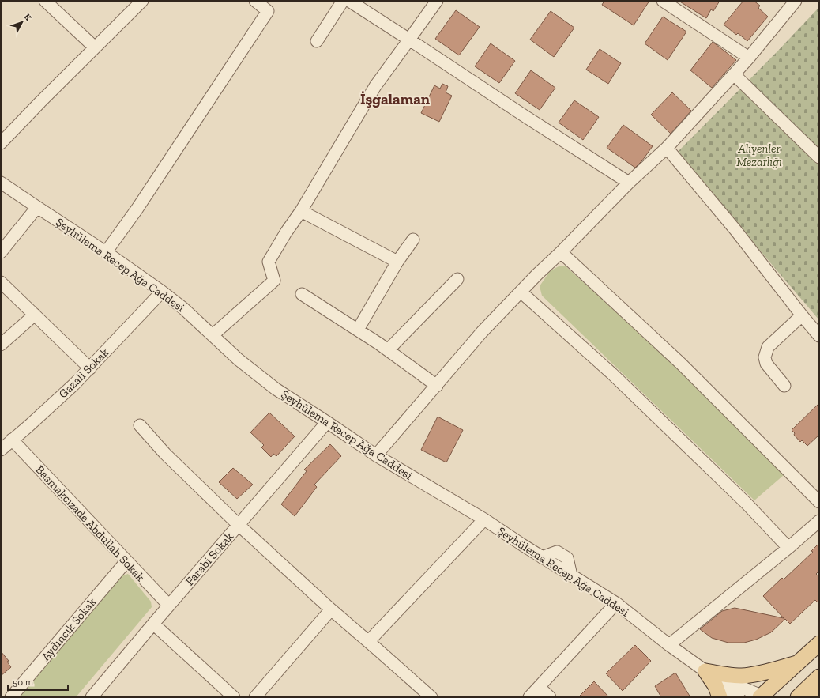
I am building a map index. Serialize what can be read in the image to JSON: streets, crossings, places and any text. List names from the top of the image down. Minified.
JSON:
{"streets":{"street":["Şeyhülema Recep Ağa Caddesi","Gazali Sokak","Basmakcızade Abdullah Sokak","Farabi Sokak","Aydıncık Sokak"]},"crossings":[["Şeyhülema Recep Ağa Caddesi","Gazali Sokak"],["Şeyhülema Recep Ağa Caddesi","Farabi Sokak"],["Gazali Sokak","Basmakcızade Abdullah Sokak"],["Basmakcızade Abdullah Sokak","Farabi Sokak"],["Basmakcızade Abdullah Sokak","Aydıncık Sokak"]],"districts":["İşgalaman"],"parks":["Aliyenler Mezarlığı"],"scale_bar":"50 m","north":"top right"}
